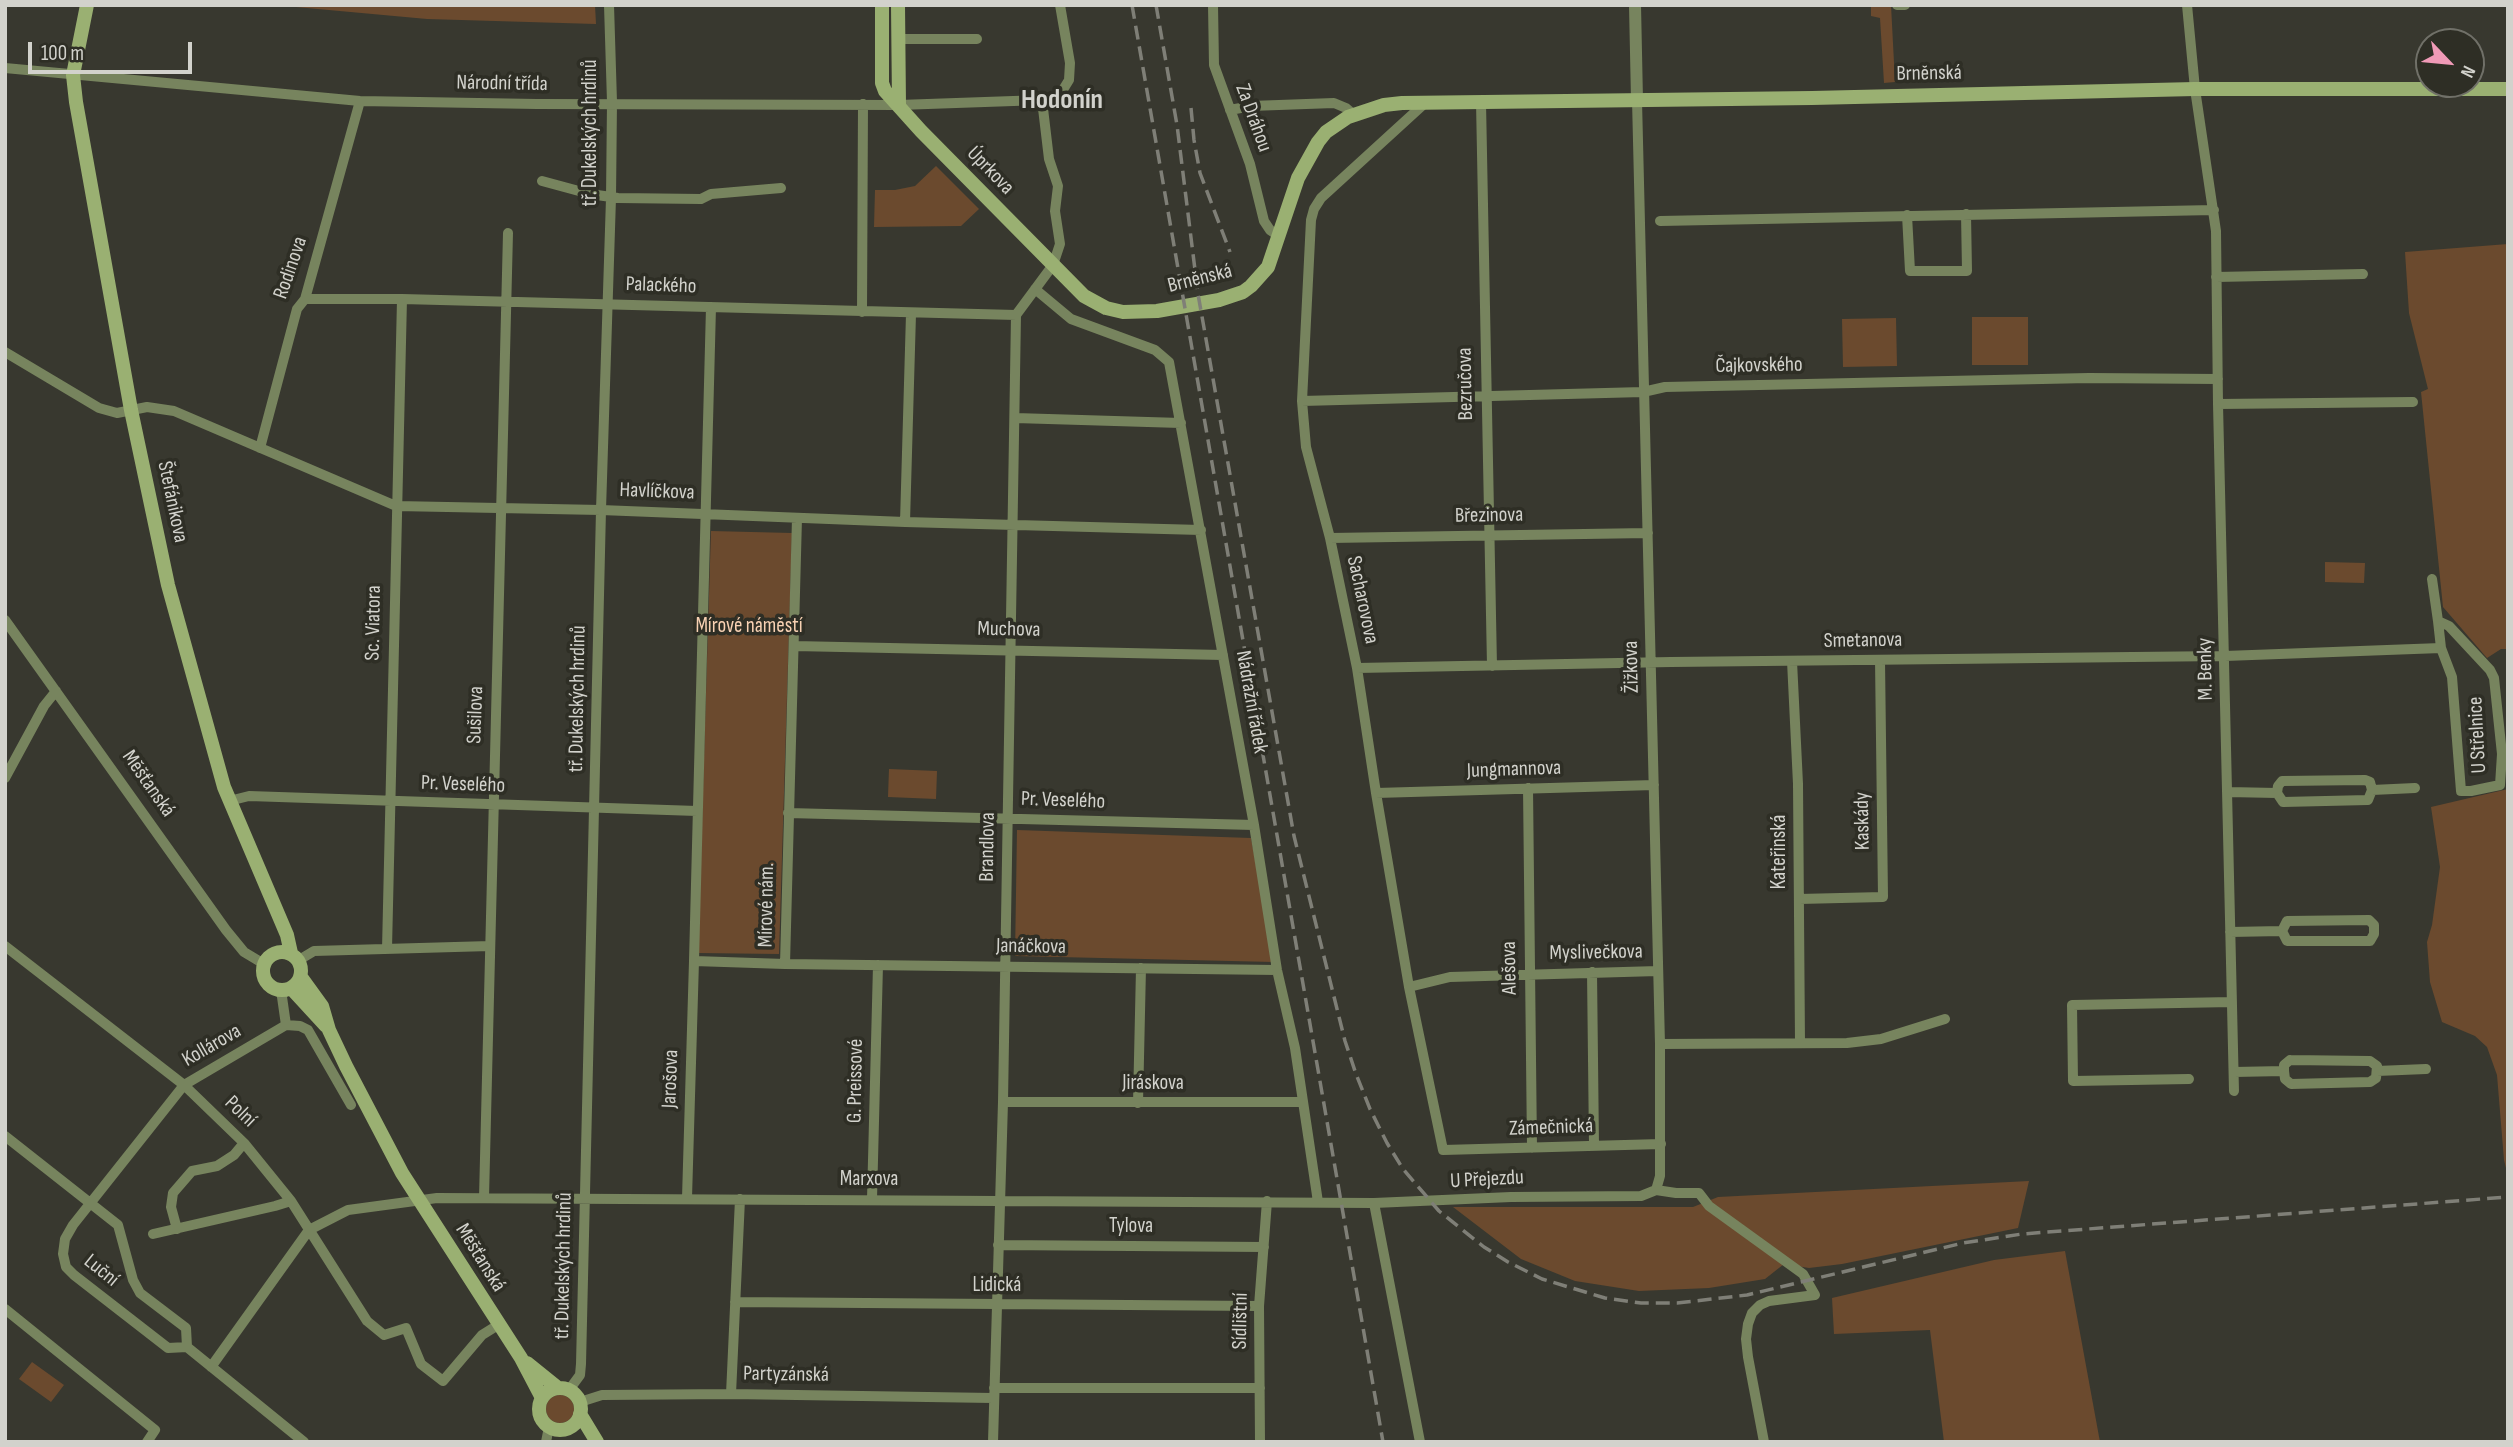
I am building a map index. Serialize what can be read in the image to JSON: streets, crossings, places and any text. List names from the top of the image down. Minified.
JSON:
{"streets":{"main road":["Brněnská","Úprkova","Štefánikova","Měšťanská"],"street":["Národní třída","Za Dráhou","tř. Dukelských hrdinů","Rodinova","Palackého","Čajkovského","Bezručova","Havlíčkova","Březinova","Sacharovova","Sc. Viatora","Muchova","Smetanova","Žižkova","M. Benky","Nádražní řádek","Sušilova","U Střelnice","Jungmannova","Pr. Veselého","Kaskády","Brandlova","Kateřinská","Mírové nám.","Janáčkova","Myslivečkova","Alešova","Kollárova","Jarošova","G. Preissové","Jiráskova","Polní","Zámečnická","Marxova","U Přejezdu","Tylova","Luční","Lidická","Sídlištní","Partyzánská"]},"crossings":[["Brněnská","Za Dráhou"],["Brněnská","Úprkova"],["Brněnská","Bezručova"],["Brněnská","Sacharovova"],["Brněnská","Žižkova"],["Brněnská","M. Benky"],["Národní třída","tř. Dukelských hrdinů"],["Národní třída","Úprkova"],["Národní třída","Rodinova"],["Národní třída","Štefánikova"],["tř. Dukelských hrdinů","Palackého"],["tř. Dukelských hrdinů","Havlíčkova"],["tř. Dukelských hrdinů","Měšťanská"],["tř. Dukelských hrdinů","Pr. Veselého"],["tř. Dukelských hrdinů","Marxova"],["tř. Dukelských hrdinů","Partyzánská"],["Rodinova","Palackého"],["Rodinova","Havlíčkova"],["Palackého","Sc. Viatora"],["Palackého","Sušilova"],["Palackého","Brandlova"],["Čajkovského","Bezručova"],["Čajkovského","Sacharovova"],["Čajkovského","Žižkova"],["Čajkovského","M. Benky"],["Bezručova","Březinova"],["Bezručova","Smetanova"],["Havlíčkova","Štefánikova"],["Havlíčkova","Sc. Viatora"],["Havlíčkova","Nádražní řádek"],["Havlíčkova","Sušilova"],["Havlíčkova","Brandlova"],["Havlíčkova","Mírové nám."],["Štefánikova","Měšťanská"],["Štefánikova","Pr. Veselého"],["Březinova","Sacharovova"],["Březinova","Žižkova"],["Sacharovova","Smetanova"],["Sacharovova","Jungmannova"],["Sacharovova","Myslivečkova"],["Sacharovova","Zámečnická"],["Sc. Viatora","Pr. Veselého"],["Muchova","Nádražní řádek"],["Muchova","Brandlova"],["Muchova","Mírové nám."],["Smetanova","Žižkova"],["Smetanova","M. Benky"],["Smetanova","U Střelnice"],["Smetanova","Kaskády"],["Smetanova","Kateřinská"],["Žižkova","Jungmannova"],["Žižkova","Myslivečkova"],["Žižkova","Zámečnická"],["Žižkova","U Přejezdu"],["Nádražní řádek","Pr. Veselého"],["Nádražní řádek","Janáčkova"],["Nádražní řádek","Jiráskova"],["Nádražní řádek","Marxova"],["Nádražní řádek","U Přejezdu"],["Sušilova","Pr. Veselého"],["Sušilova","Marxova"],["Jungmannova","Alešova"],["Měšťanská","Polní"],["Měšťanská","Marxova"],["Měšťanská","Partyzánská"],["Pr. Veselého","Brandlova"],["Pr. Veselého","Mírové nám."],["Kaskády","Kateřinská"],["Brandlova","Janáčkova"],["Brandlova","Jiráskova"],["Brandlova","Marxova"],["Brandlova","Tylova"],["Brandlova","Lidická"],["Brandlova","Partyzánská"],["Mírové nám.","Janáčkova"],["Mírové nám.","Jarošova"],["Janáčkova","G. Preissové"],["Myslivečkova","Alešova"],["Alešova","Zámečnická"],["Kollárova","Polní"],["Kollárova","Luční"],["Jarošova","Marxova"],["G. Preissové","Marxova"],["Polní","Marxova"],["Marxova","U Přejezdu"],["Marxova","Sídlištní"],["Tylova","Sídlištní"],["Lidická","Sídlištní"],["Sídlištní","Partyzánská"]],"districts":["Hodonín"],"parks":["Mírové náměstí"],"scale_bar":"100 m","north":"bottom right"}
